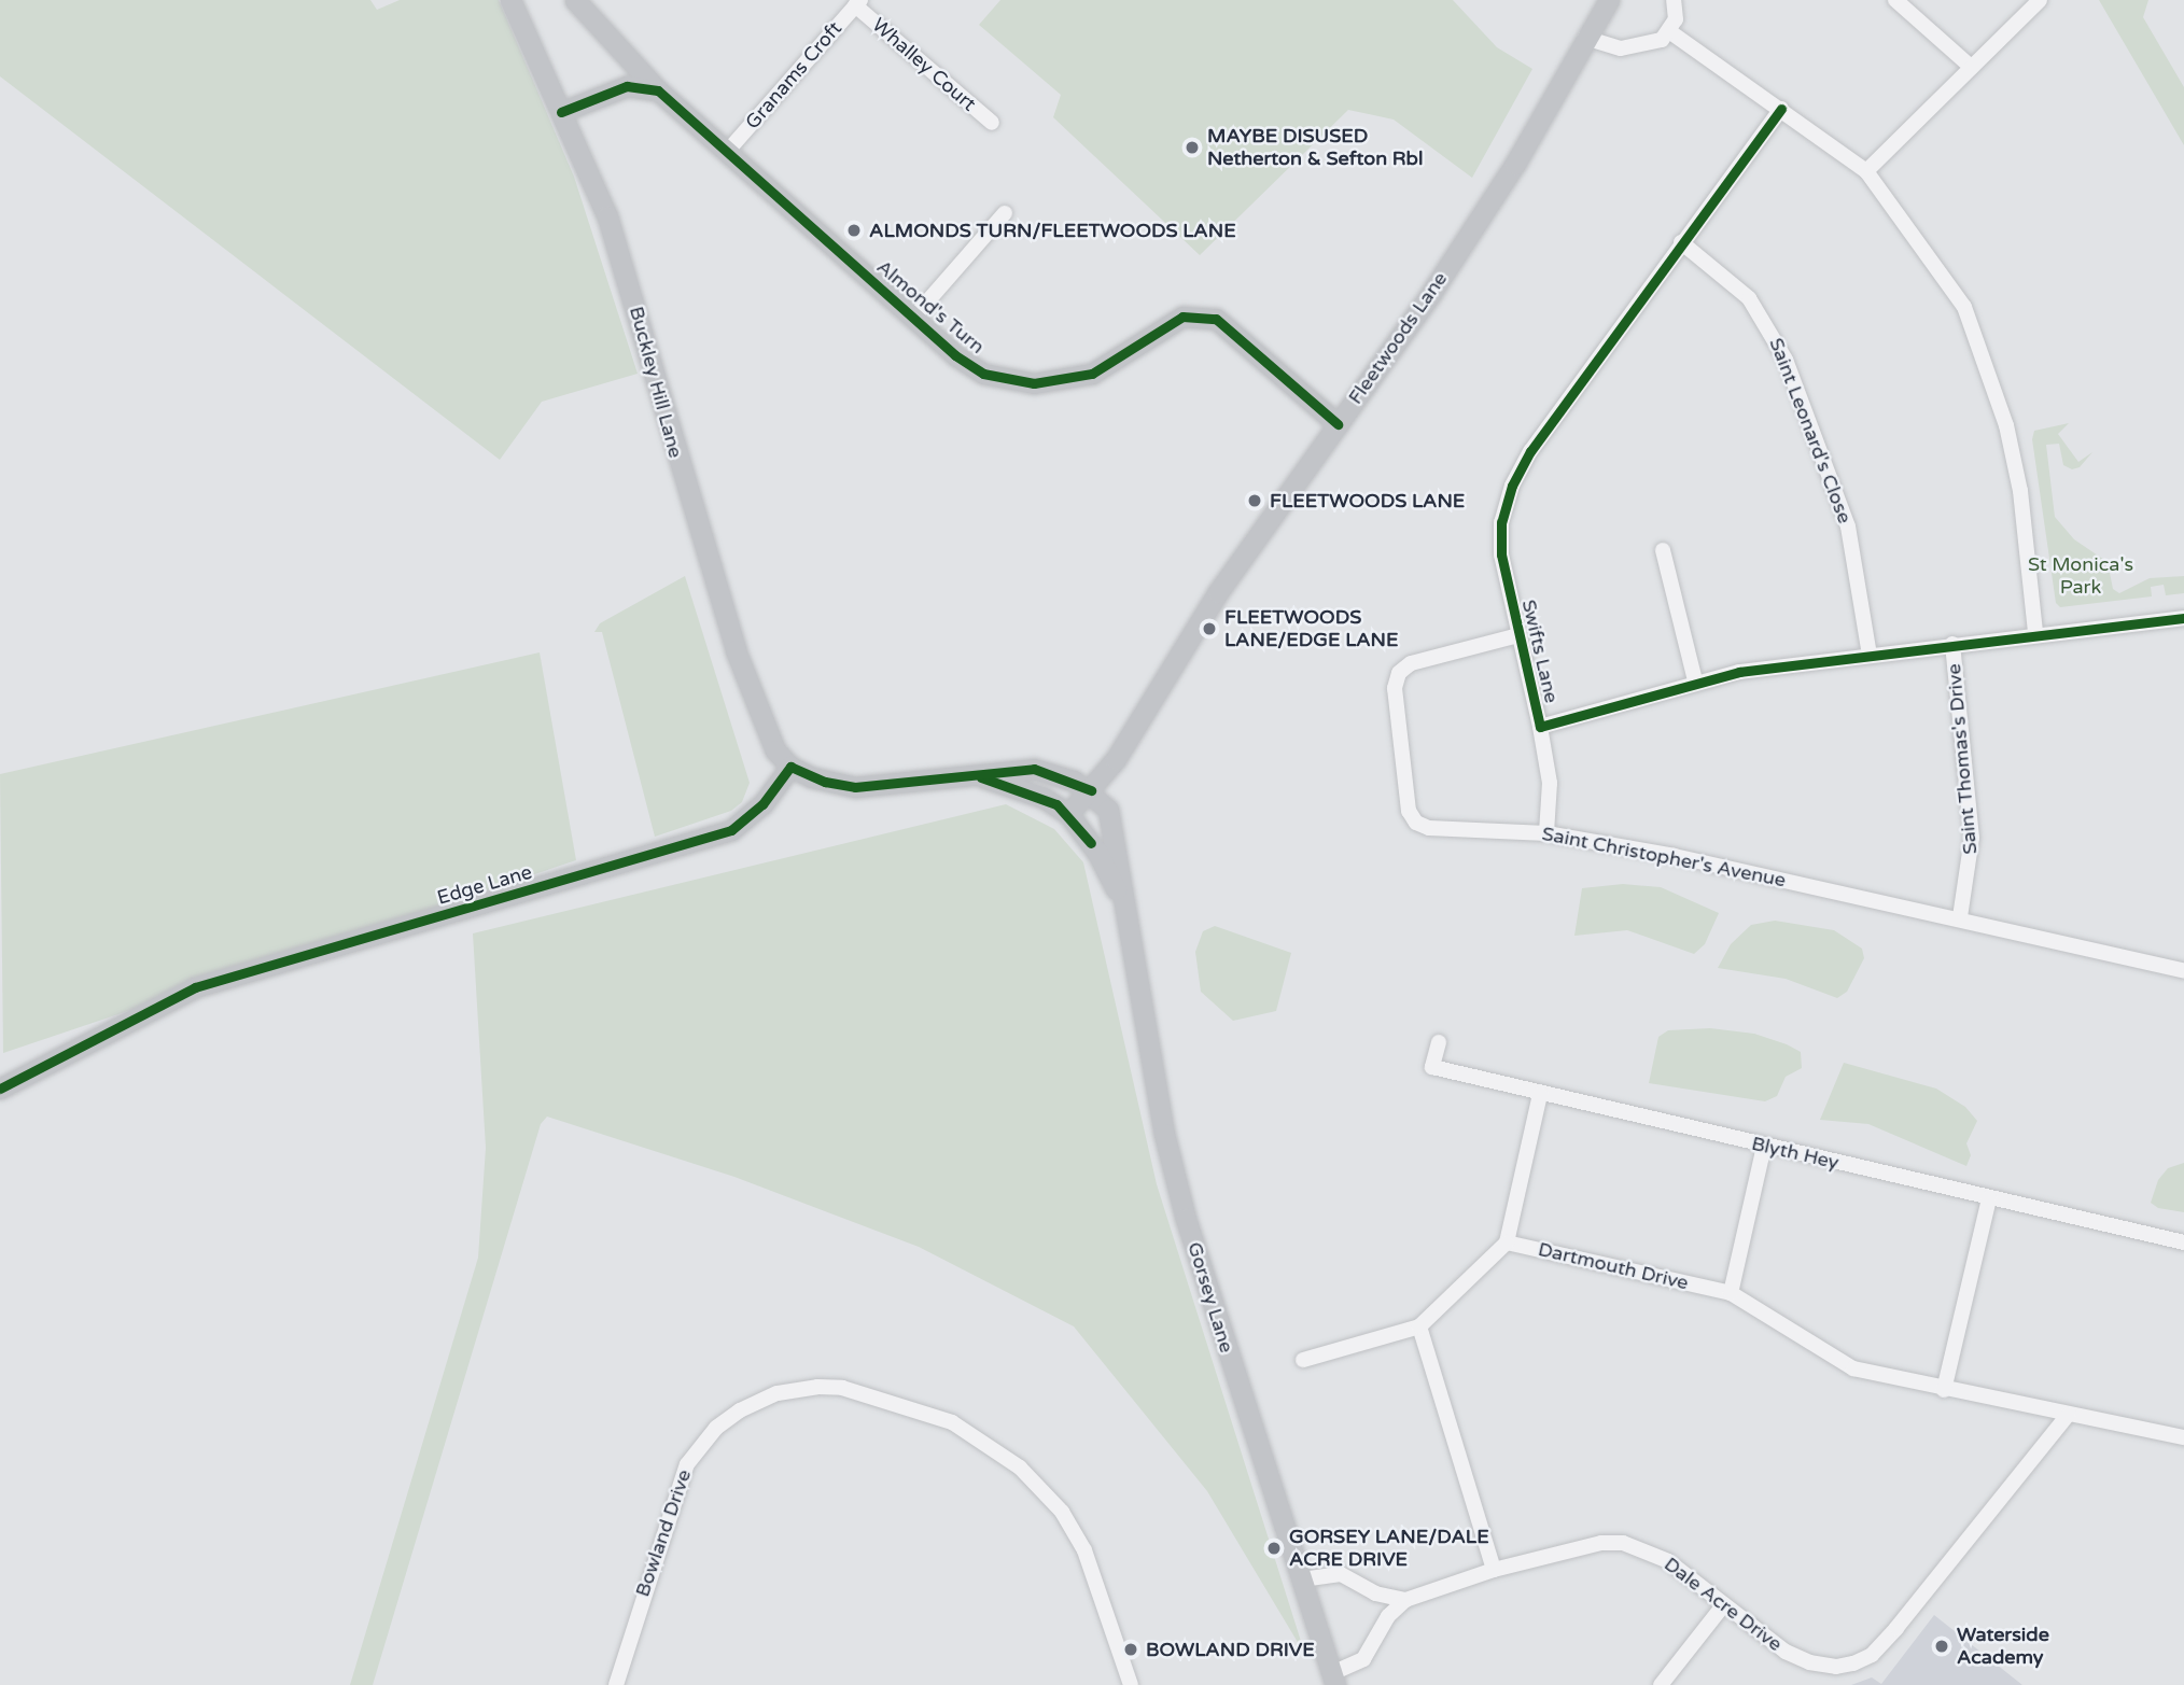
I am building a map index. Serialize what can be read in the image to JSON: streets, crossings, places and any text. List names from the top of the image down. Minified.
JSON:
{"streets":{"street":["Whalley Court","Granams Croft","Almond's Turn","Fleetwoods Lane","Buckley Hill Lane","Saint Leonard's Close","Swifts Lane","Saint Thomas's Drive","Saint Christopher's Avenue","Edge Lane","Blyth Hey","Dartmouth Drive","Gorsey Lane","Bowland Drive","Dale Acre Drive"]},"crossings":[["Whalley Court","Granams Croft"],["Granams Croft","Almond's Turn"],["Almond's Turn","Fleetwoods Lane"],["Fleetwoods Lane","Gorsey Lane"],["Buckley Hill Lane","Edge Lane"],["Saint Leonard's Close","Swifts Lane"],["Swifts Lane","Saint Thomas's Drive"],["Swifts Lane","Saint Christopher's Avenue"],["Saint Thomas's Drive","Saint Christopher's Avenue"],["Dartmouth Drive","Dale Acre Drive"]],"parks":["St Monica's Park"],"places":["MAYBE DISUSED Netherton & Sefton Rbl","ALMONDS TURN/FLEETWOODS LANE","FLEETWOODS LANE","FLEETWOODS LANE/EDGE LANE","GORSEY LANE/DALE ACRE DRIVE","Waterside Academy","BOWLAND DRIVE"]}
